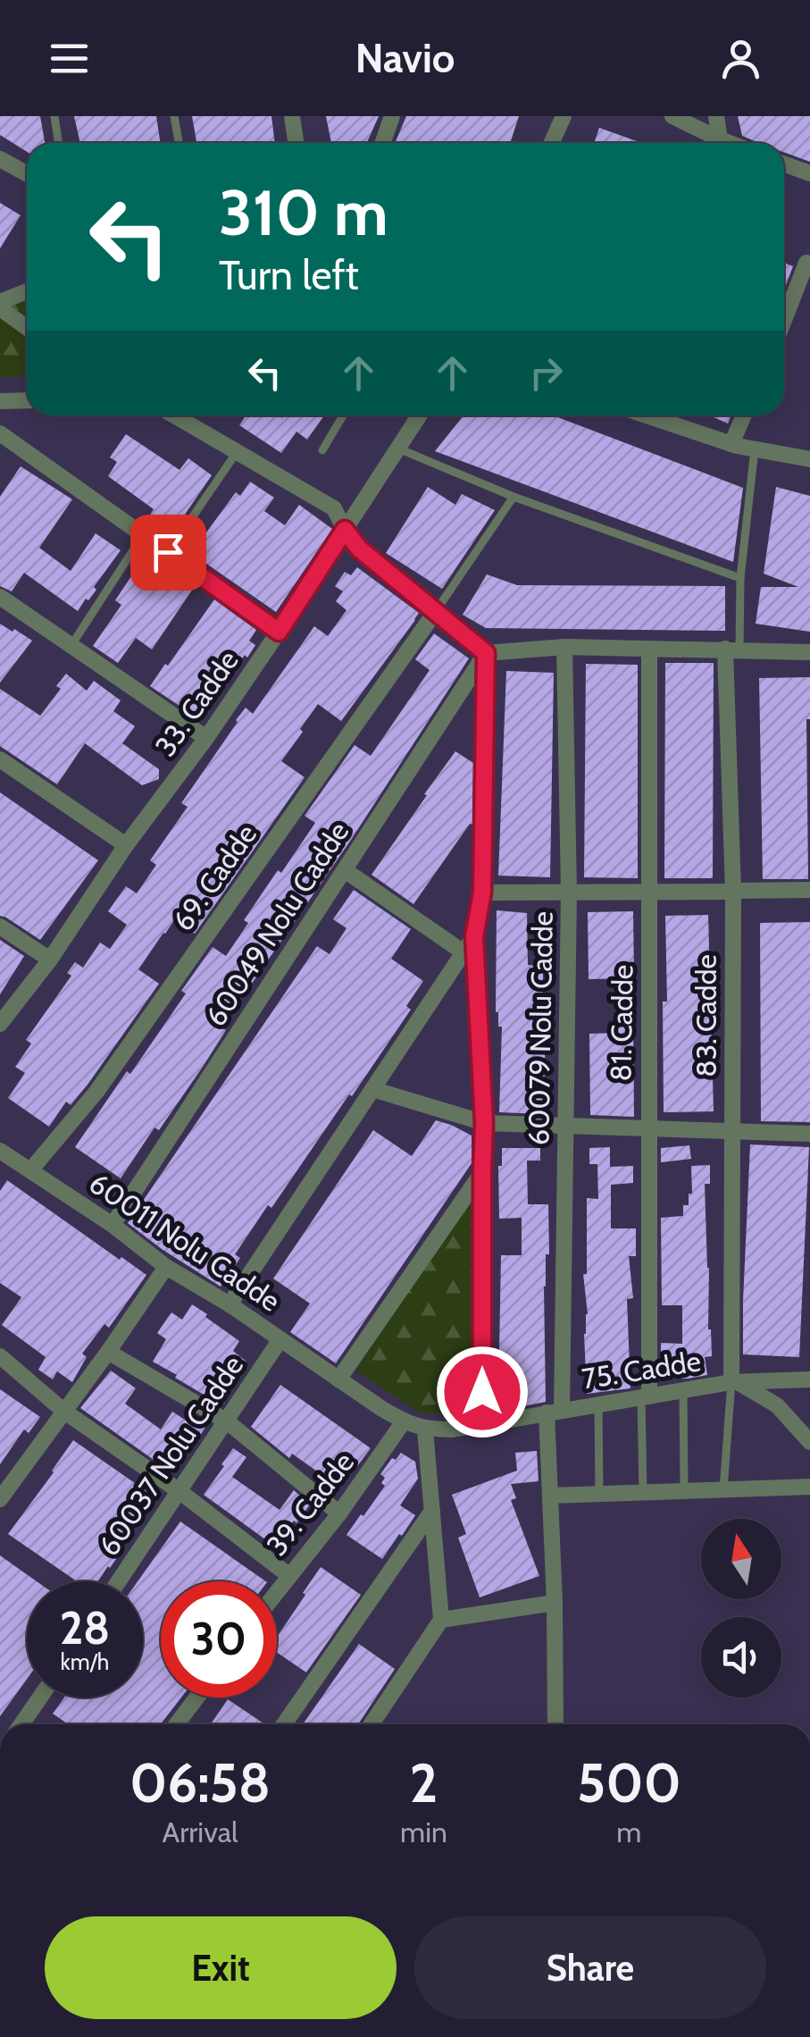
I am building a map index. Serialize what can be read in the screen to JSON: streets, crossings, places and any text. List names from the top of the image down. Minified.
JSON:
{"streets":{"street":["33. Cadde","69. Cadde","60049 Nolu Cadde","83. Cadde","81. Cadde","60079 Nolu Cadde","60011 Nolu Cadde","75. Cadde","60037 Nolu Cadde","39. Cadde"]},"crossings":[["69. Cadde","60011 Nolu Cadde"],["60049 Nolu Cadde","60011 Nolu Cadde"],["83. Cadde","75. Cadde"],["81. Cadde","75. Cadde"],["60079 Nolu Cadde","75. Cadde"],["60011 Nolu Cadde","75. Cadde"],["60011 Nolu Cadde","60037 Nolu Cadde"],["60011 Nolu Cadde","39. Cadde"]],"north":"top","page":{"header":"Navio","turn":["310 m","Turn left"],"speed":"28 km/h","limit":"30","eta":["06:58","Arrival","2","min","500","m"],"buttons":["Exit","Share"]}}
